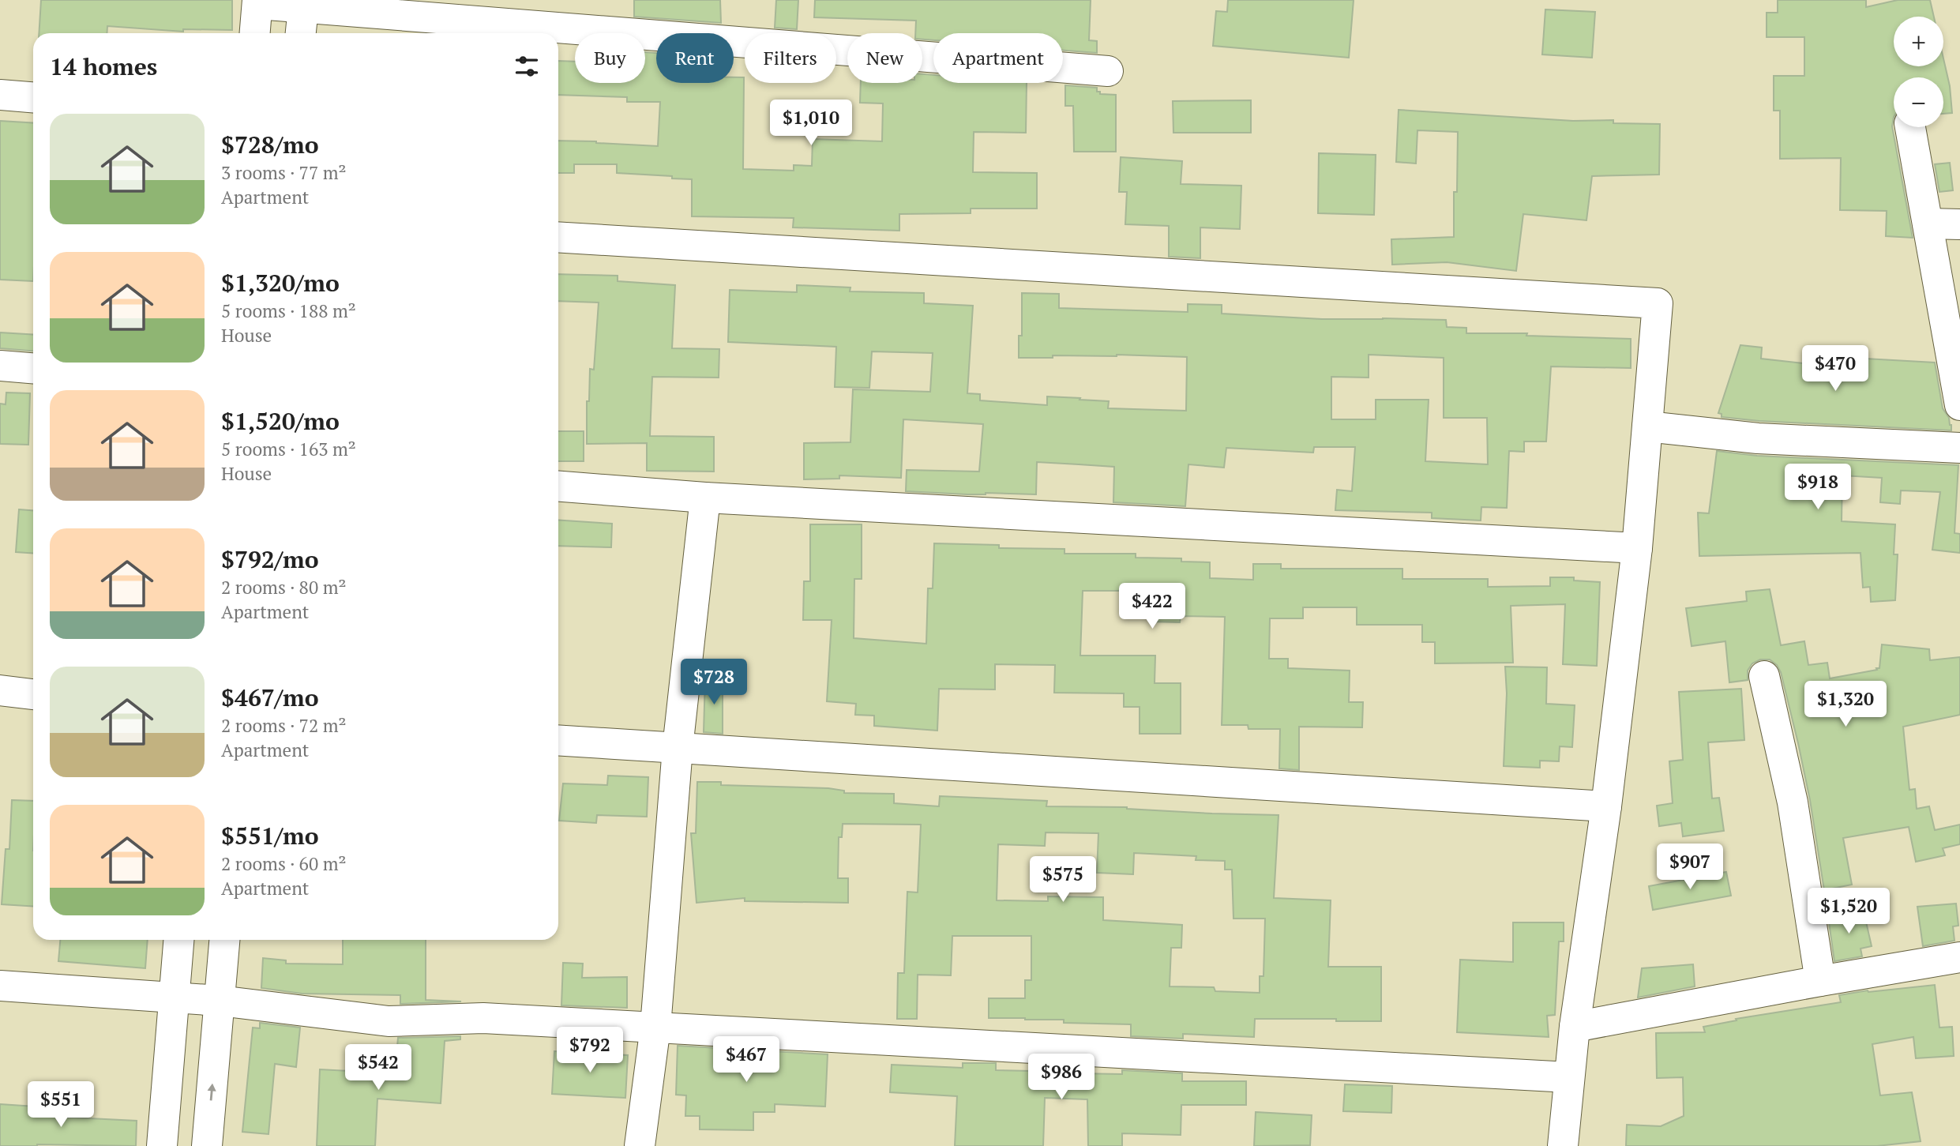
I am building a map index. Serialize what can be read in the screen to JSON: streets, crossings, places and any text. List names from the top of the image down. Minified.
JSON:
{"page":{"map_buttons":["+","−"],"chip":["Buy","Rent","Filters","New","Apartment"],"heading":"14 homes","price":["$1,010","$470","$918","$422","$728","$1,320","$907","$575","$1,520","$792","$467","$542","$986","$551"],"list":[{"name":"$728/mo","note":"3 rooms · 77 m² · Apartment"},{"name":"$1,320/mo","note":"5 rooms · 188 m² · House"},{"name":"$1,520/mo","note":"5 rooms · 163 m² · House"},{"name":"$792/mo","note":"2 rooms · 80 m² · Apartment"},{"name":"$467/mo","note":"2 rooms · 72 m² · Apartment"},{"name":"$551/mo","note":"2 rooms · 60 m² · Apartment"}]}}
